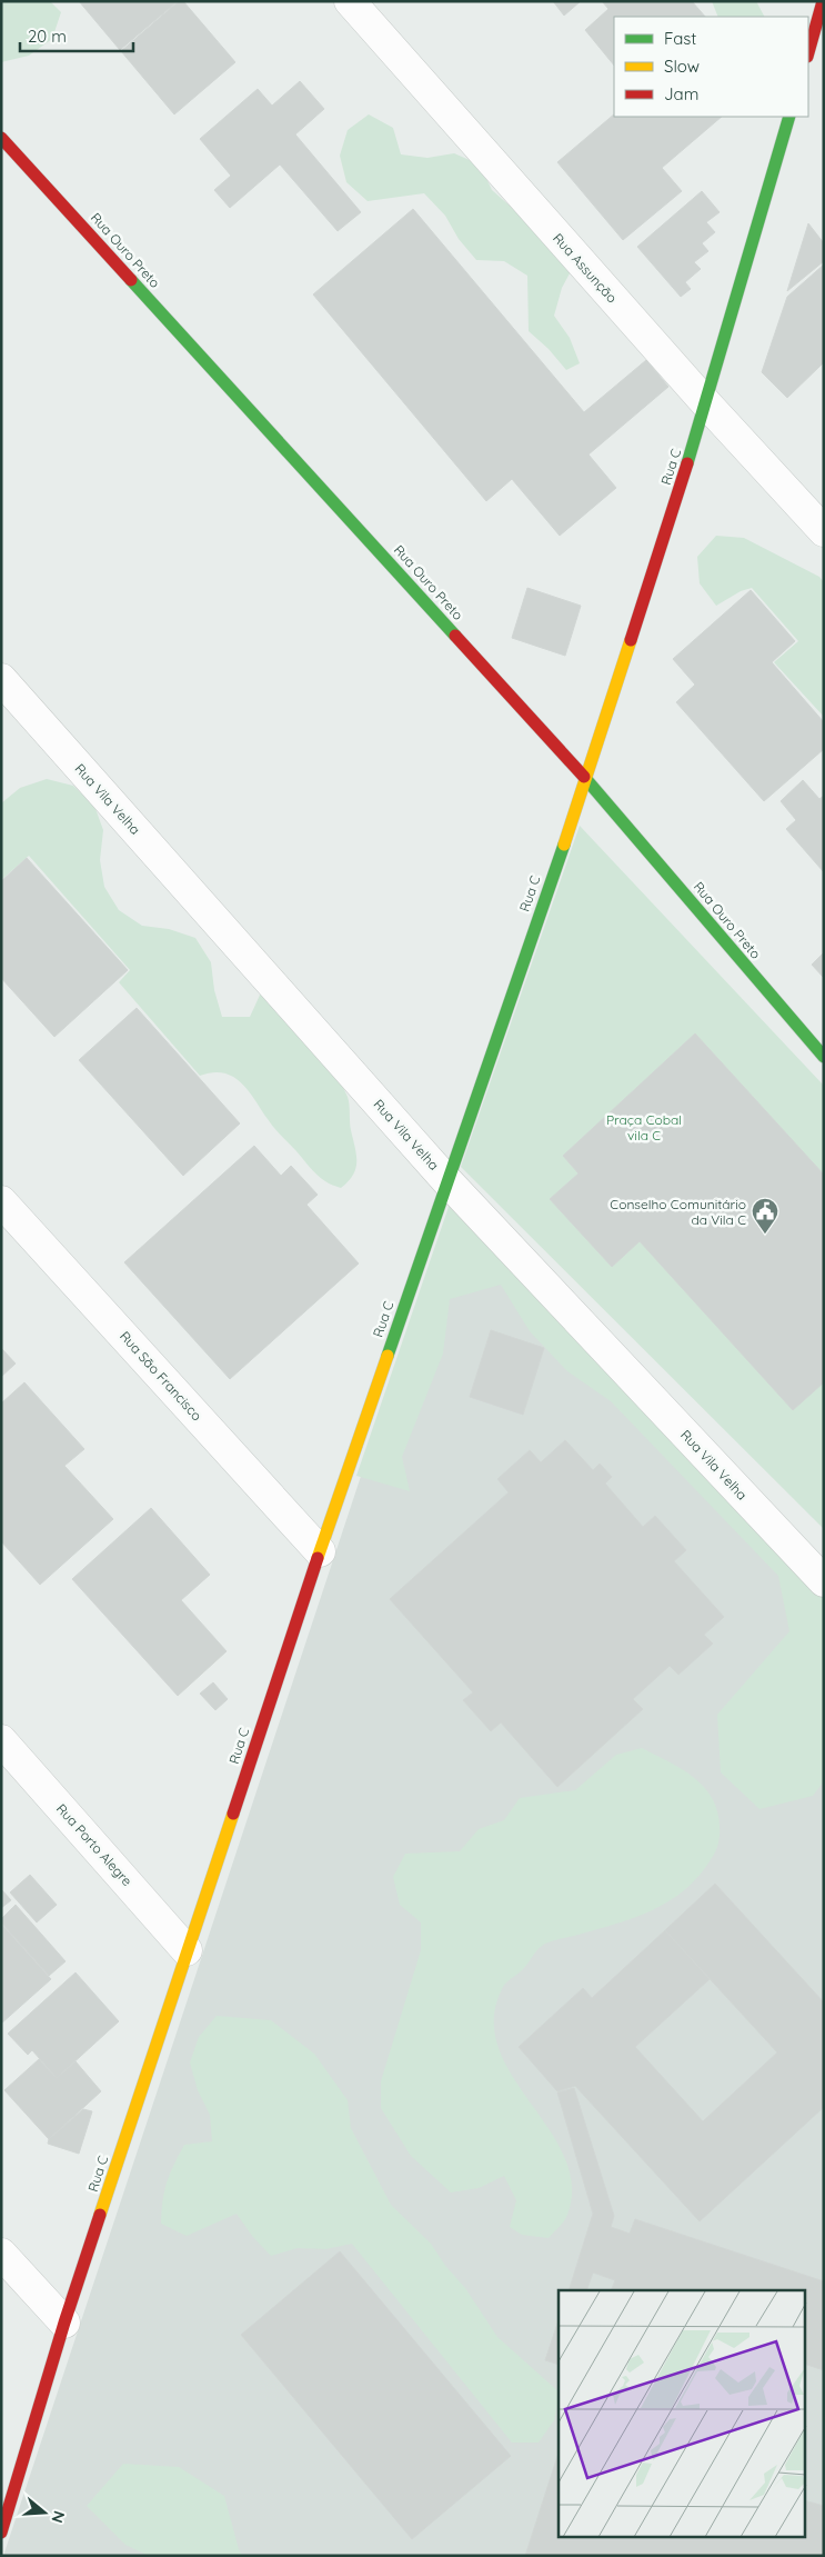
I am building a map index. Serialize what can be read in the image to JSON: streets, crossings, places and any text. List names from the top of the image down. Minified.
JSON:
{"streets":{"street":["Rua Ouro Preto","Rua Assunção","Rua C","Rua Vila Velha","Rua São Francisco","Rua Porto Alegre"]},"crossings":[["Rua Ouro Preto","Rua C"],["Rua Assunção","Rua C"],["Rua C","Rua Vila Velha"],["Rua C","Rua São Francisco"],["Rua C","Rua Porto Alegre"]],"parks":["Praça Cobal vila C"],"places":{"public building":["Conselho Comunitário da Vila C"]},"legend":["Fast","Slow","Jam"],"scale_bar":"20 m","north":"right"}
